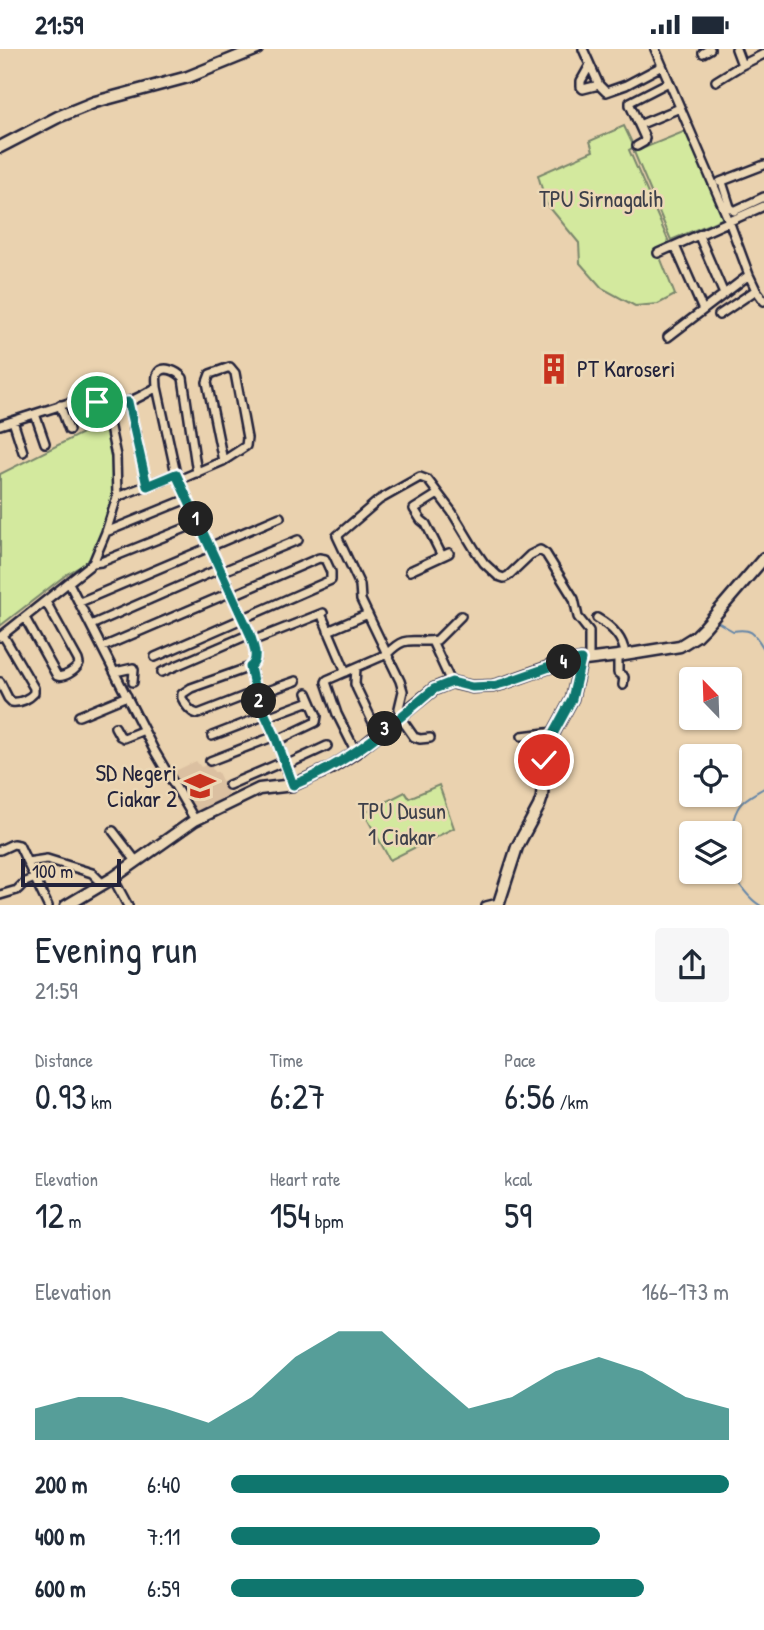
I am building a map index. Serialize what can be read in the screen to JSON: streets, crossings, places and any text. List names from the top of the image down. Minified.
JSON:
{"parks":["TPU Sirnagalih","TPU Dusun 1 Ciakar"],"places":{"building":["PT Karoseri"],"school or university":["SD Negeri Ciakar 2"]},"scale_bar":"100 m","north":"top left","page":{"status":"21:59","pins":["1","4","2","3"],"scale":"100 m","heading":["Evening run","21:59"],"stats":[["Distance","0.93 km"],["Time","6:27"],["Pace","6:56 /km"],["Elevation","12 m"],["Heart rate","154 bpm"],["kcal","59"]],"chart":["Elevation","166–173 m"],"list":[{"name":"200 m","note":"6:40"},{"name":"400 m","note":"7:11"},{"name":"600 m","note":"6:59"}]}}
